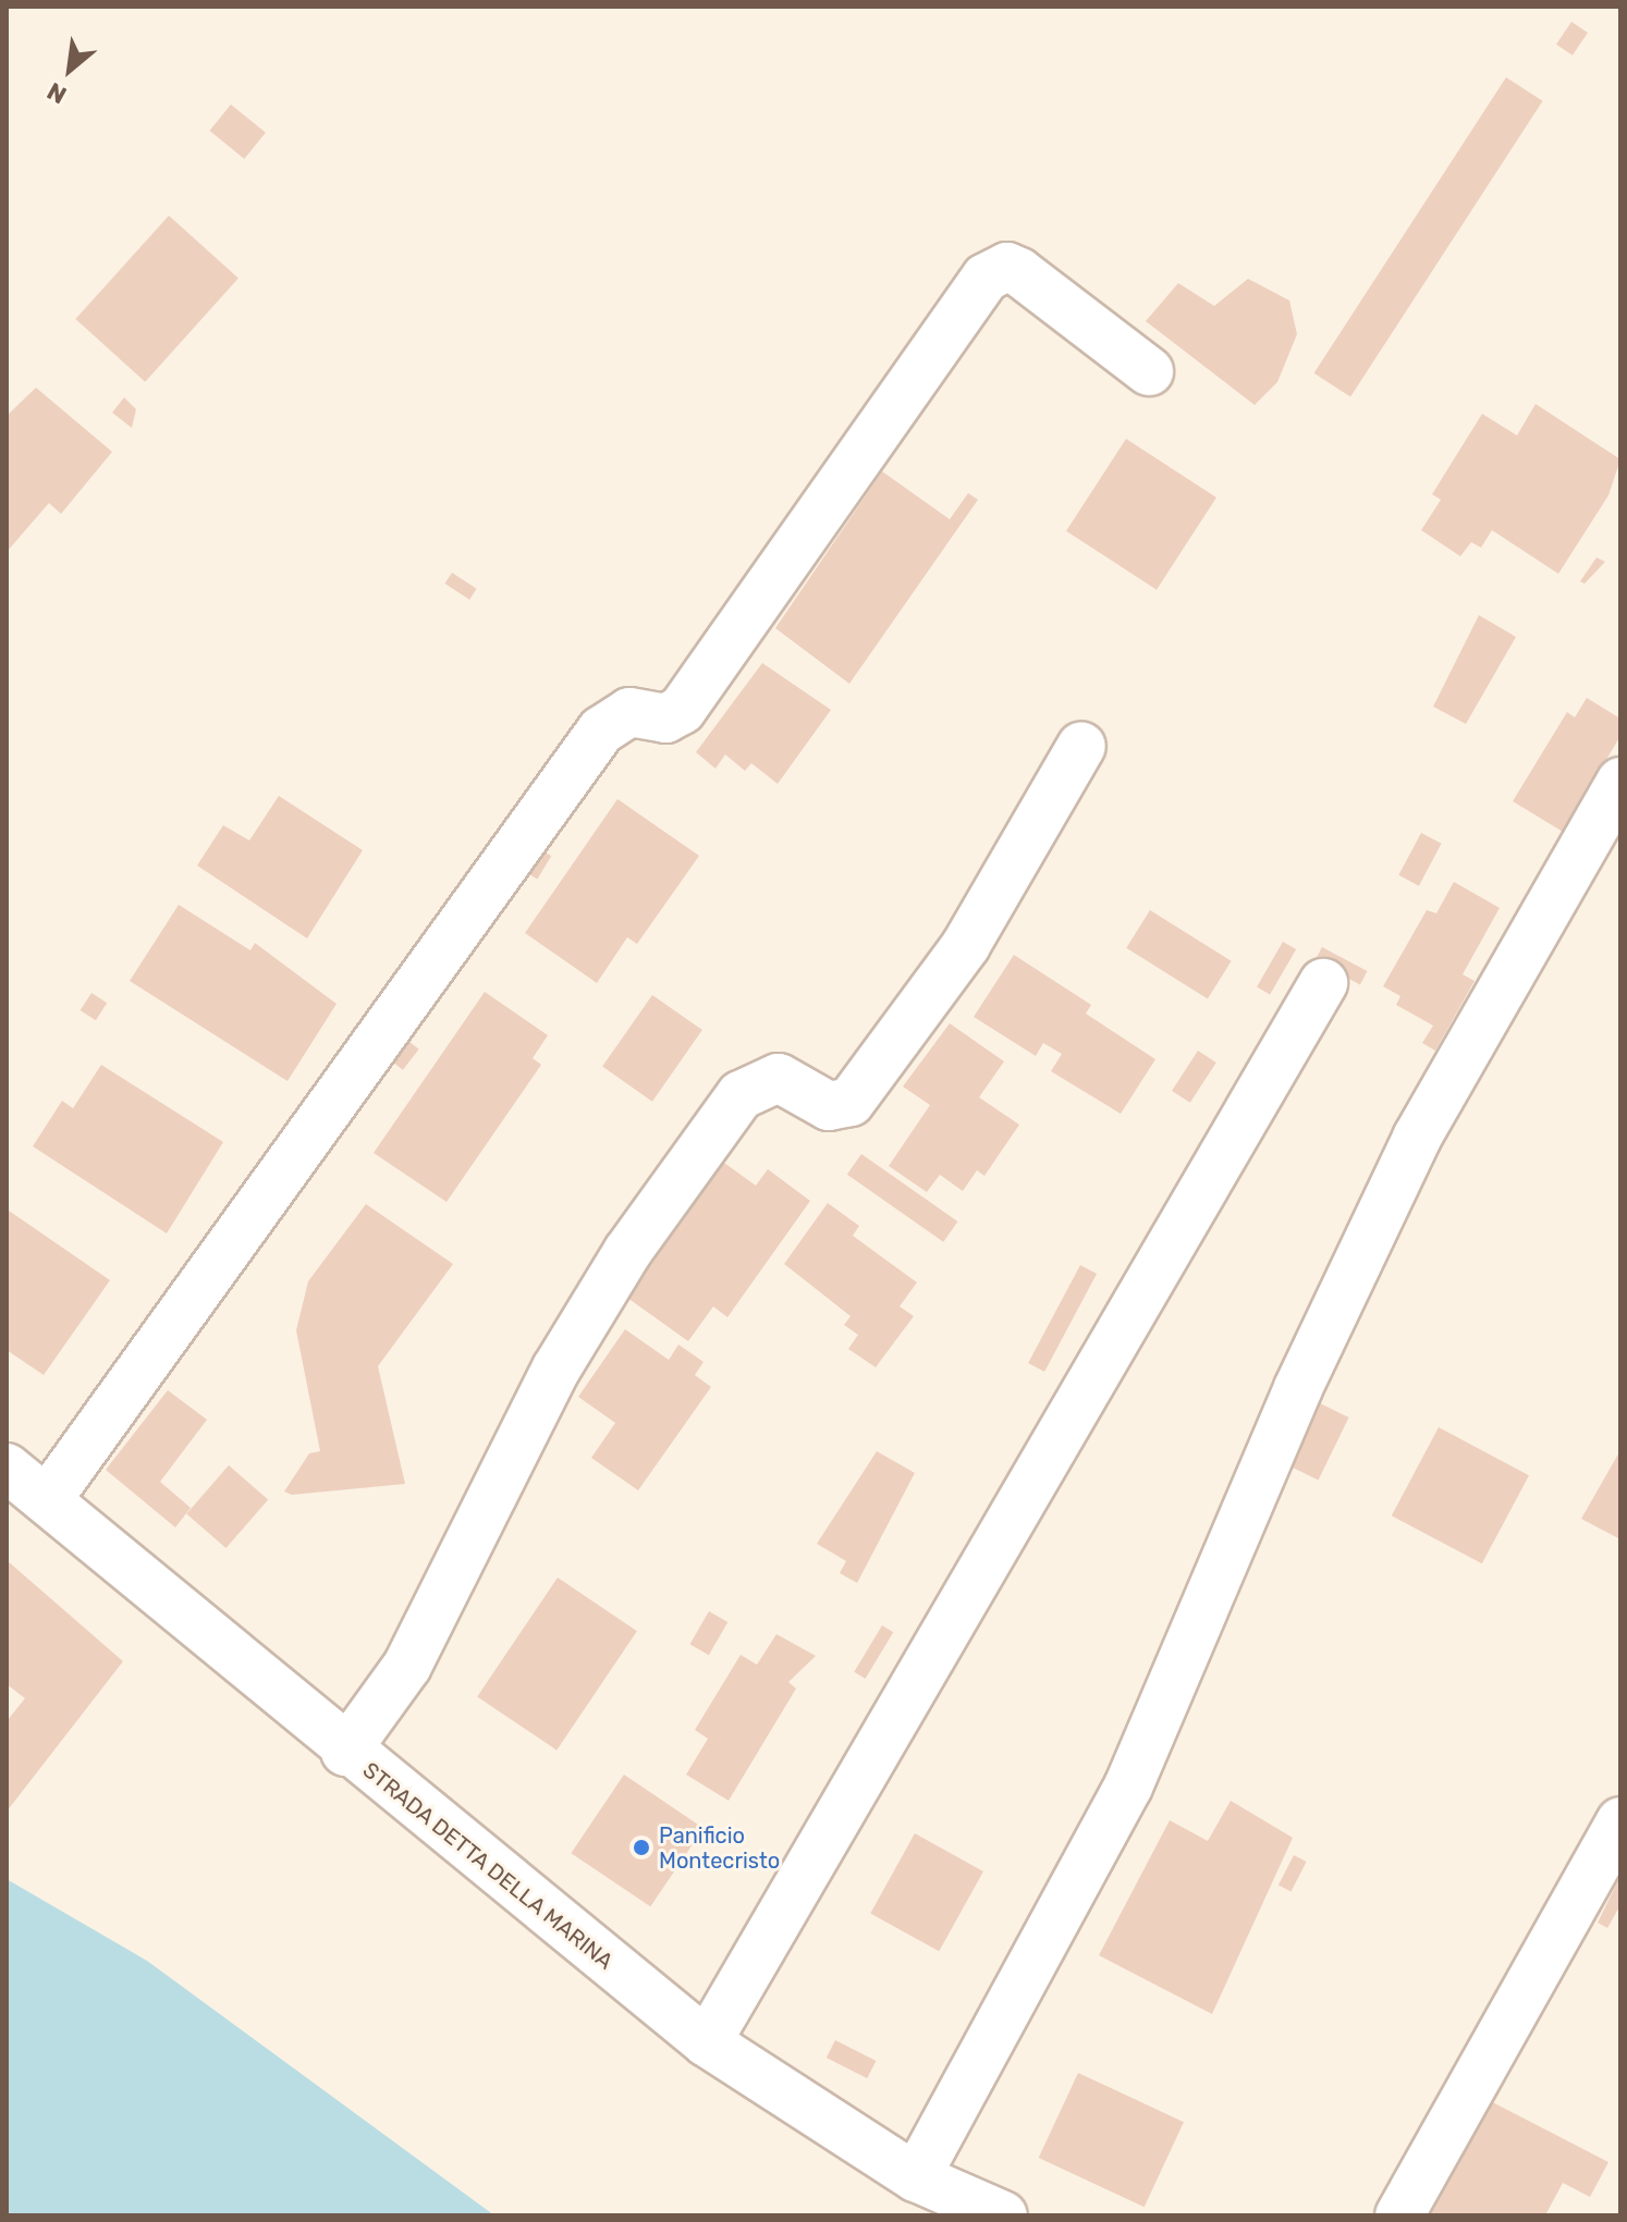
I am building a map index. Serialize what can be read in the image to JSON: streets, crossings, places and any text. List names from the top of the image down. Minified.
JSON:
{"streets":{"street":["STRADA DETTA DELLA MARINA"]},"places":["Panificio Montecristo"],"north":"bottom left"}
